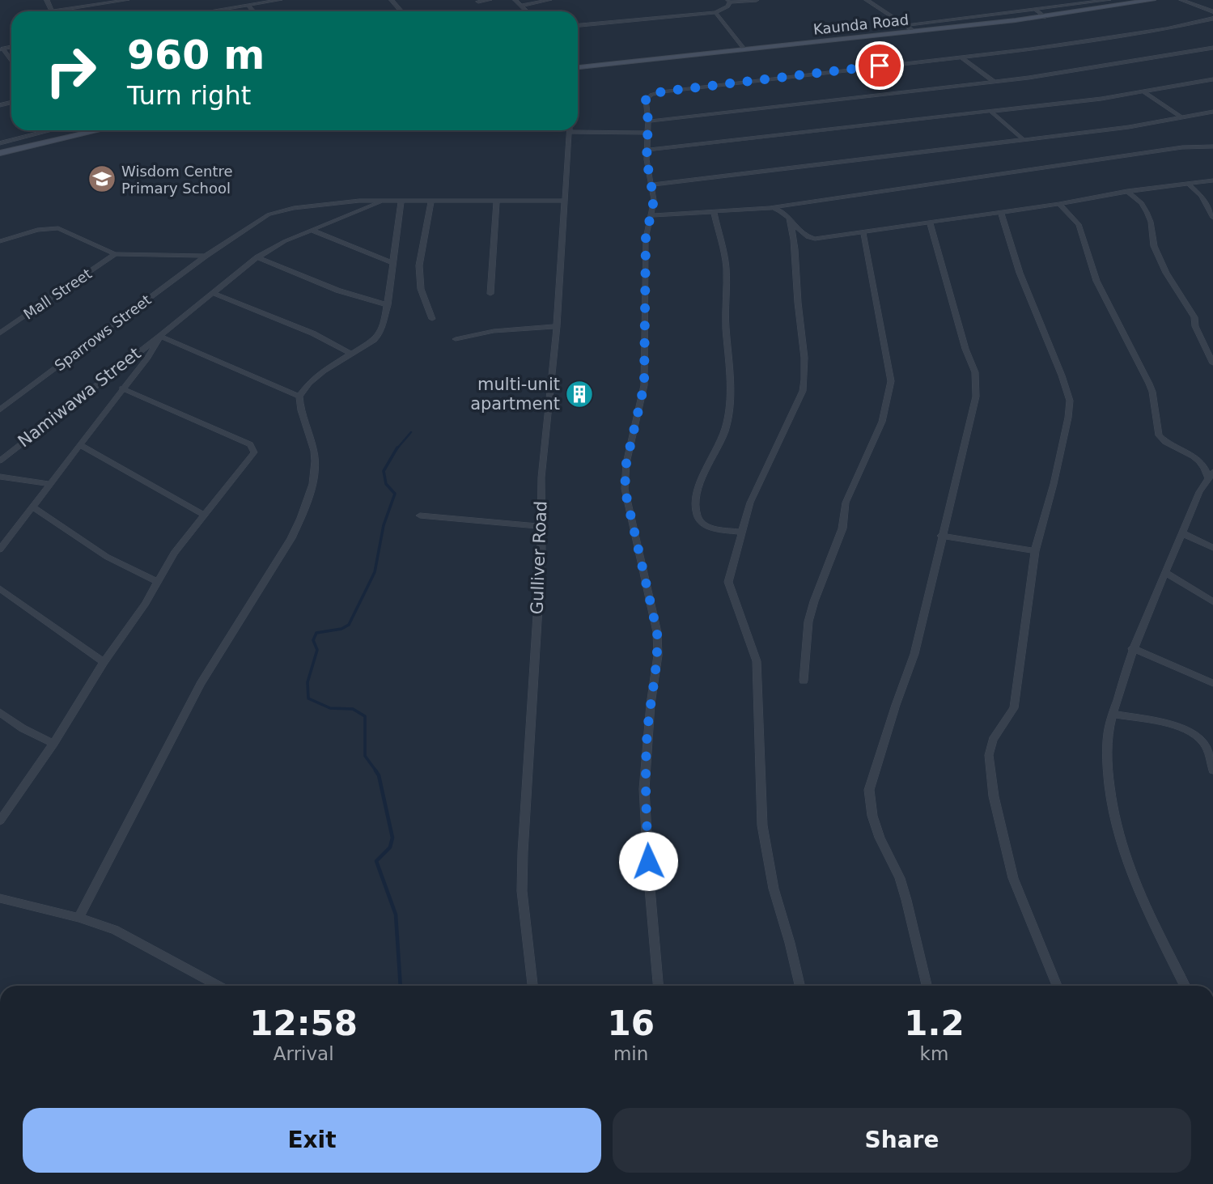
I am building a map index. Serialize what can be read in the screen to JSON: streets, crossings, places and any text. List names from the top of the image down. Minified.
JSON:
{"streets":{"main road":["Kaunda Road"],"street":["Mall Street","Sparrows Street","Namiwawa Street","Gulliver Road"]},"crossings":[["Sparrows Street","Namiwawa Street"],["Sparrows Street","Gulliver Road"]],"places":{"school or university":["Wisdom Centre Primary School"],"building":["multi-unit apartment"]},"page":{"turn":["960 m","Turn right"],"eta":["12:58","Arrival","16","min","1.2","km"],"buttons":["Exit","Share"]}}
